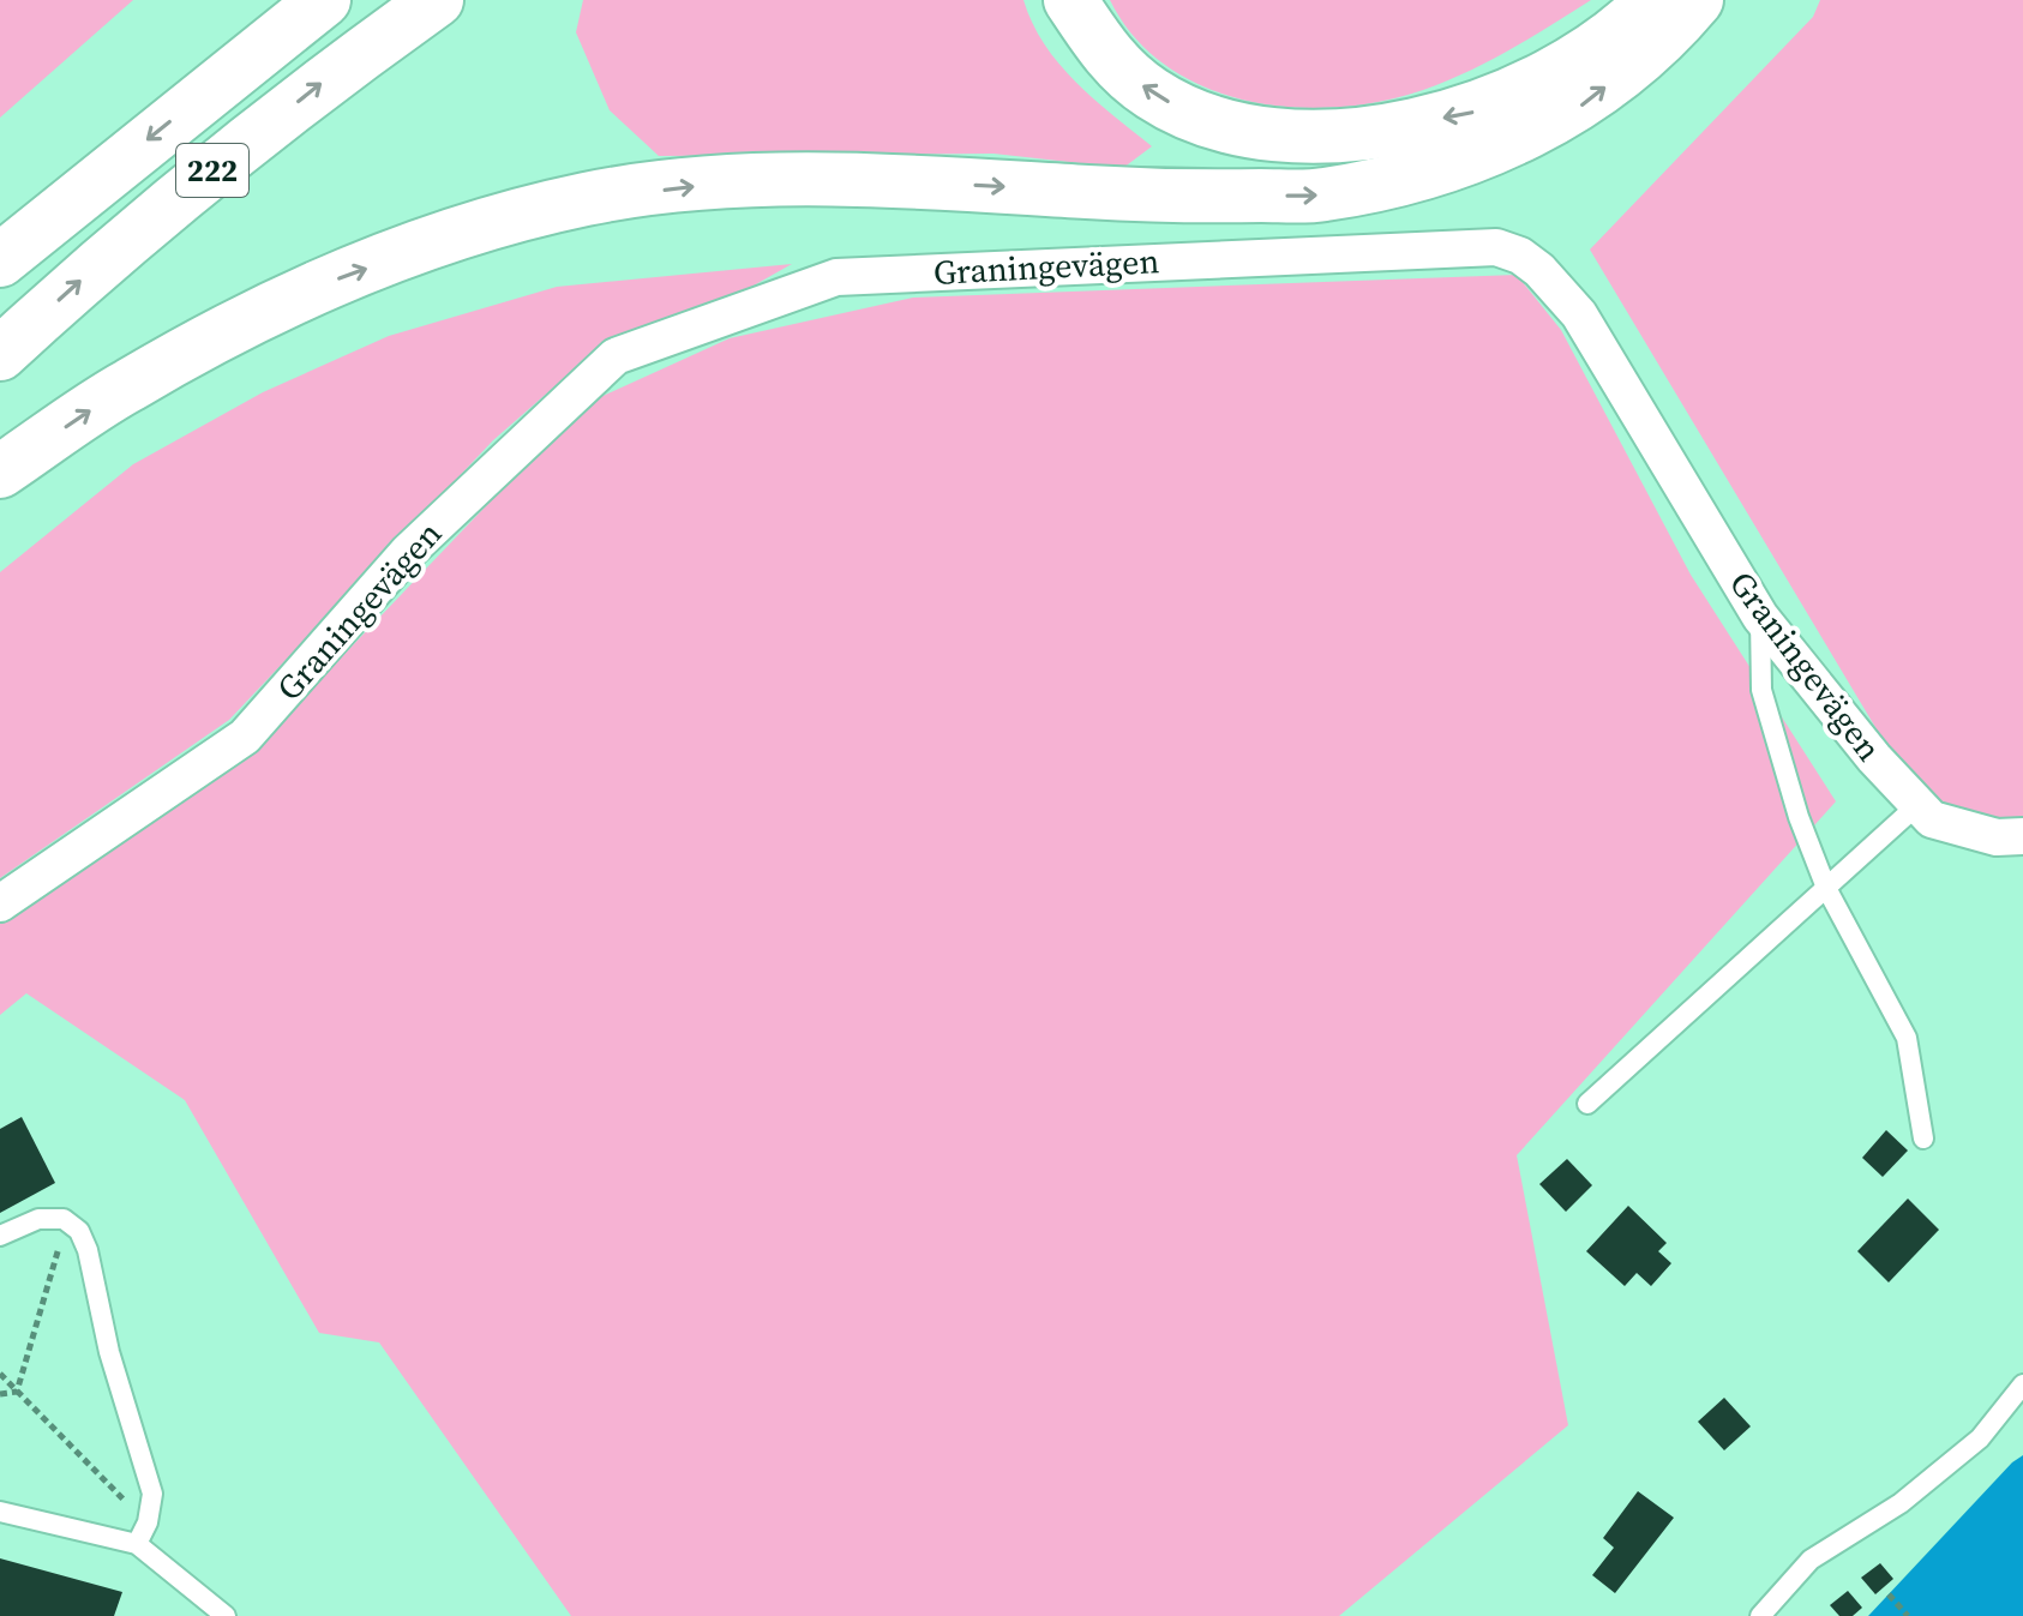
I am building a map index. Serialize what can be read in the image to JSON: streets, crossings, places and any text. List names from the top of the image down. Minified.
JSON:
{"streets":{"highway":["222"],"street":["Graningevägen"]}}
